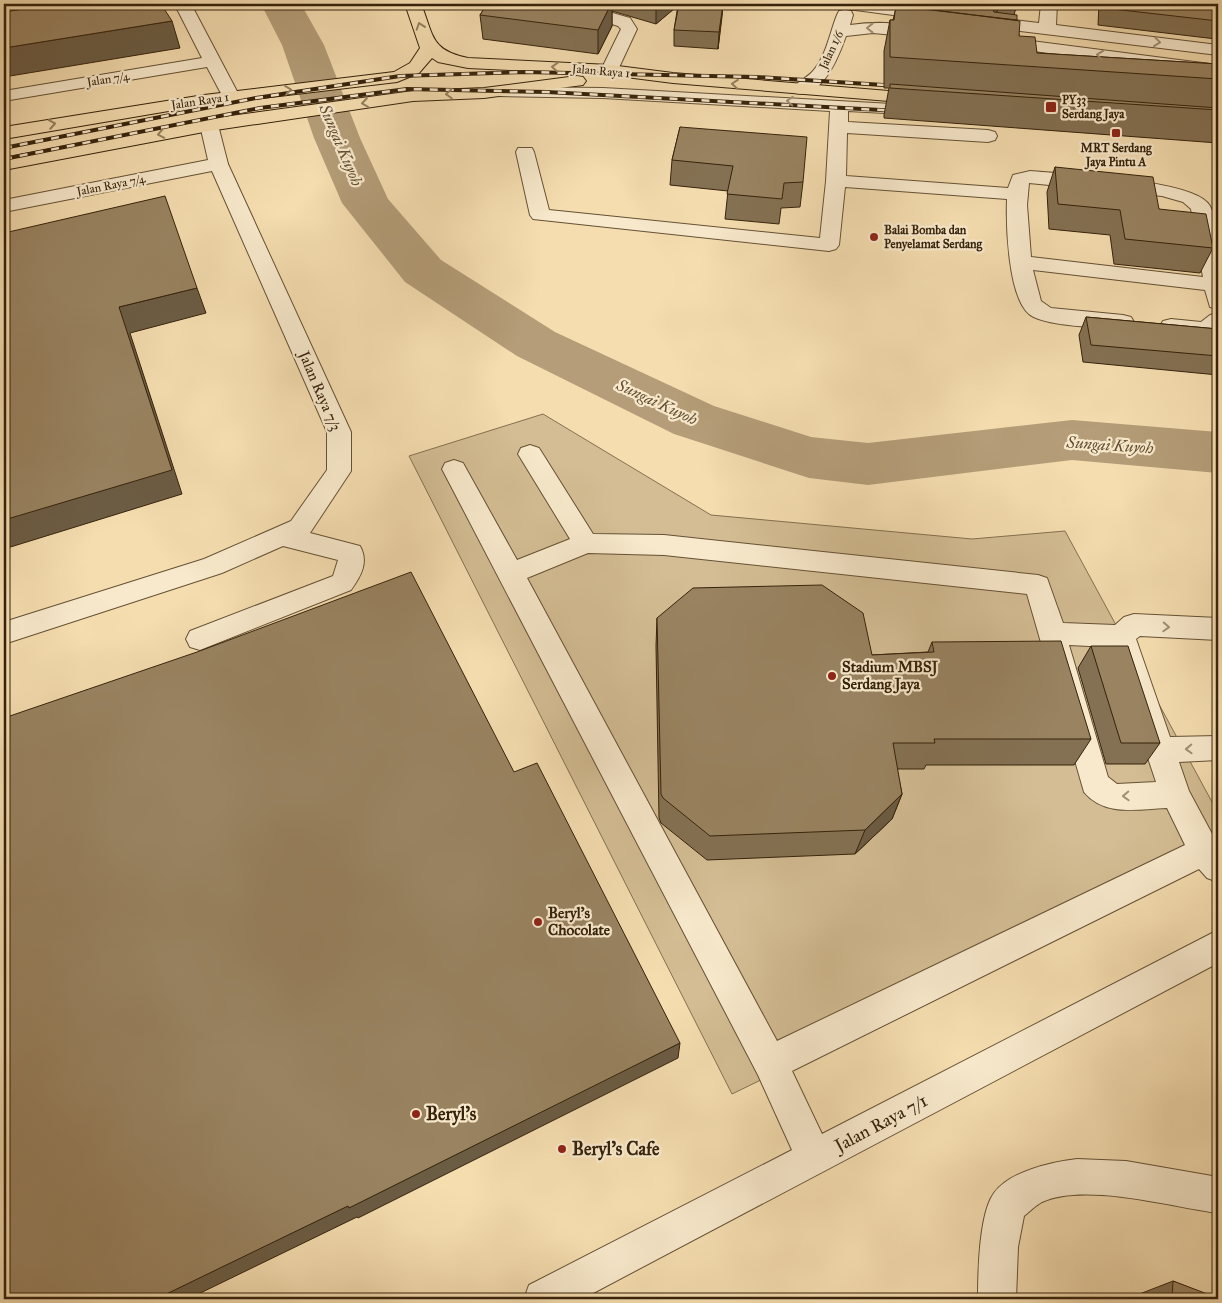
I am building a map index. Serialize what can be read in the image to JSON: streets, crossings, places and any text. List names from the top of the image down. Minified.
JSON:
{"streets":{"main road":["Jalan Raya 1"],"street":["Jalan 1/6","Jalan 7/4","Jalan Raya 7/4","Jalan Raya 7/3","Jalan Raya 7/1"]},"crossings":[["Jalan 1/6","Jalan Raya 1"],["Jalan Raya 1","Jalan Raya 7/3"],["Jalan Raya 7/4","Jalan Raya 7/3"]],"water":["Sungai Kuyoh"],"places":{"transit":["PY33 Serdang Jaya","MRT Serdang Jaya Pintu A"],"other":["Balai Bomba dan Penyelamat Serdang","Stadium MBSJ Serdang Jaya","Beryl's Chocolate","Beryl's","Beryl's Cafe"]}}
